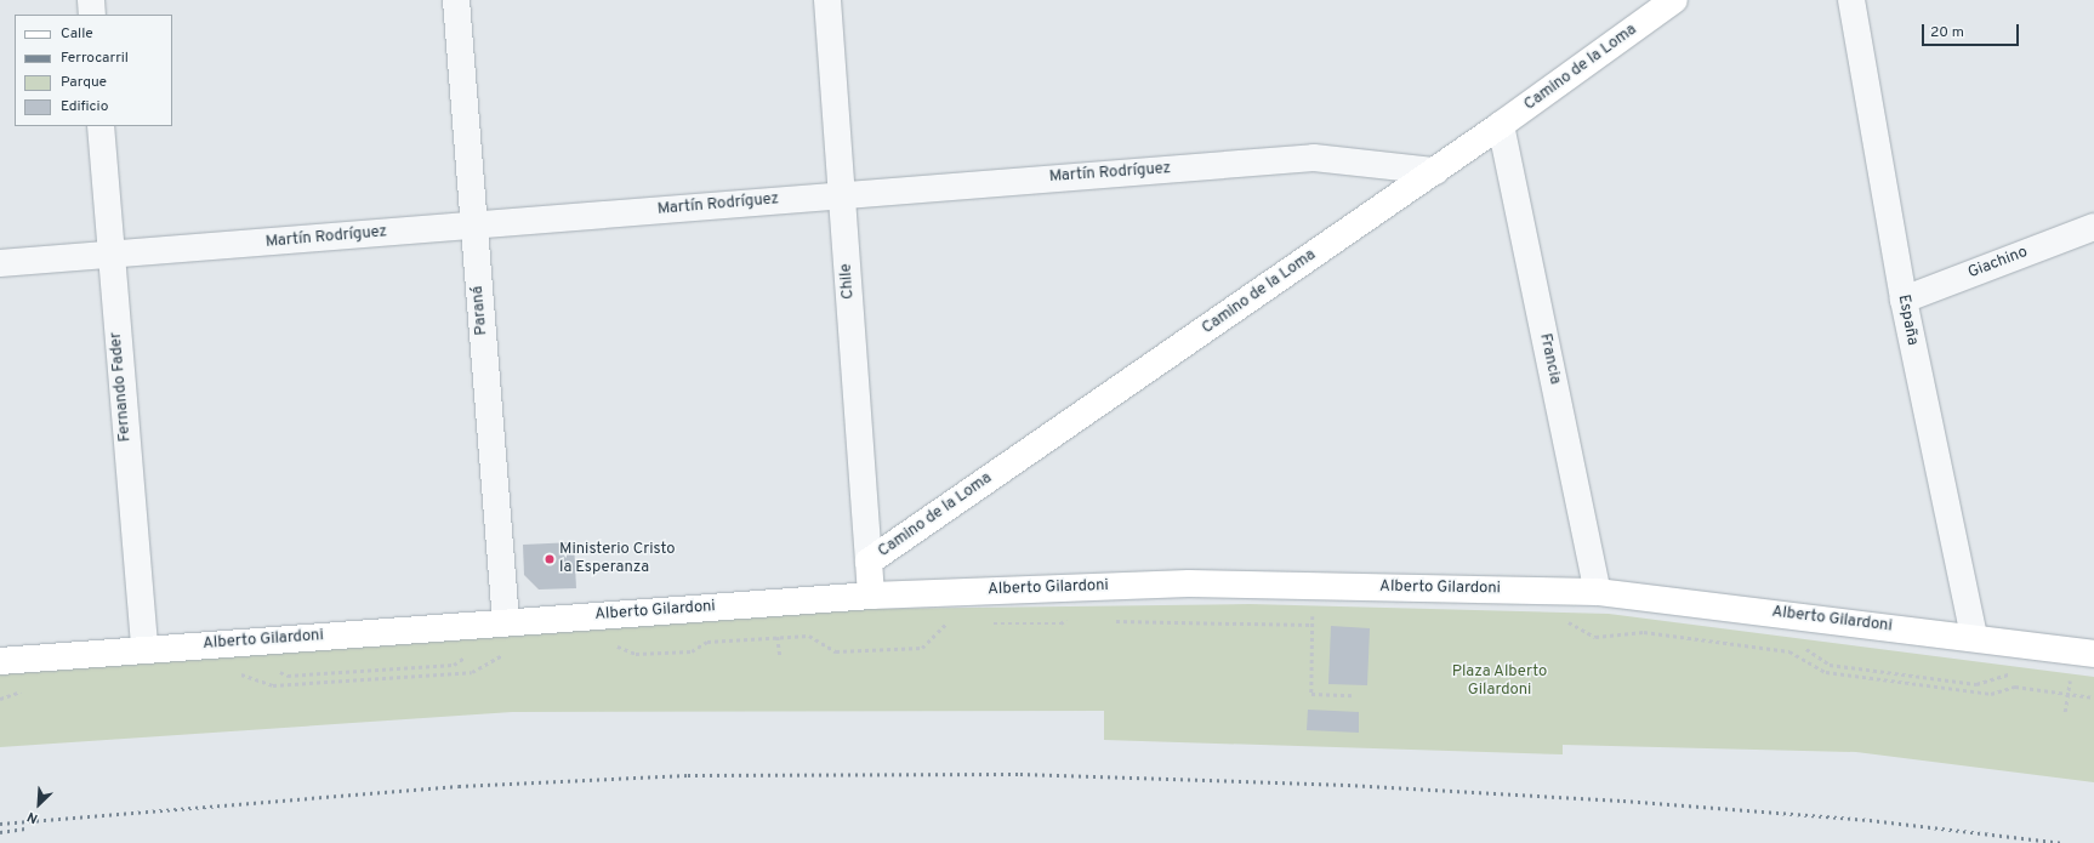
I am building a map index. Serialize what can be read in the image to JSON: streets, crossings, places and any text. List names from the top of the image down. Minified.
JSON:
{"streets":{"street":["Camino de la Loma","Martín Rodríguez","Giachino","Chile","Paraná","España","Francia","Fernando Fader","Alberto Gilardoni"]},"crossings":[["Camino de la Loma","Martín Rodríguez"],["Camino de la Loma","Chile"],["Camino de la Loma","Francia"],["Camino de la Loma","Alberto Gilardoni"],["Martín Rodríguez","Chile"],["Martín Rodríguez","Paraná"],["Martín Rodríguez","Fernando Fader"],["Giachino","España"],["Paraná","Alberto Gilardoni"],["España","Alberto Gilardoni"],["Francia","Alberto Gilardoni"],["Fernando Fader","Alberto Gilardoni"]],"parks":["Plaza Alberto Gilardoni"],"places":["Ministerio Cristo la Esperanza"],"legend":["Calle","Ferrocarril","Parque","Edificio"],"scale_bar":"20 m","north":"bottom left"}
